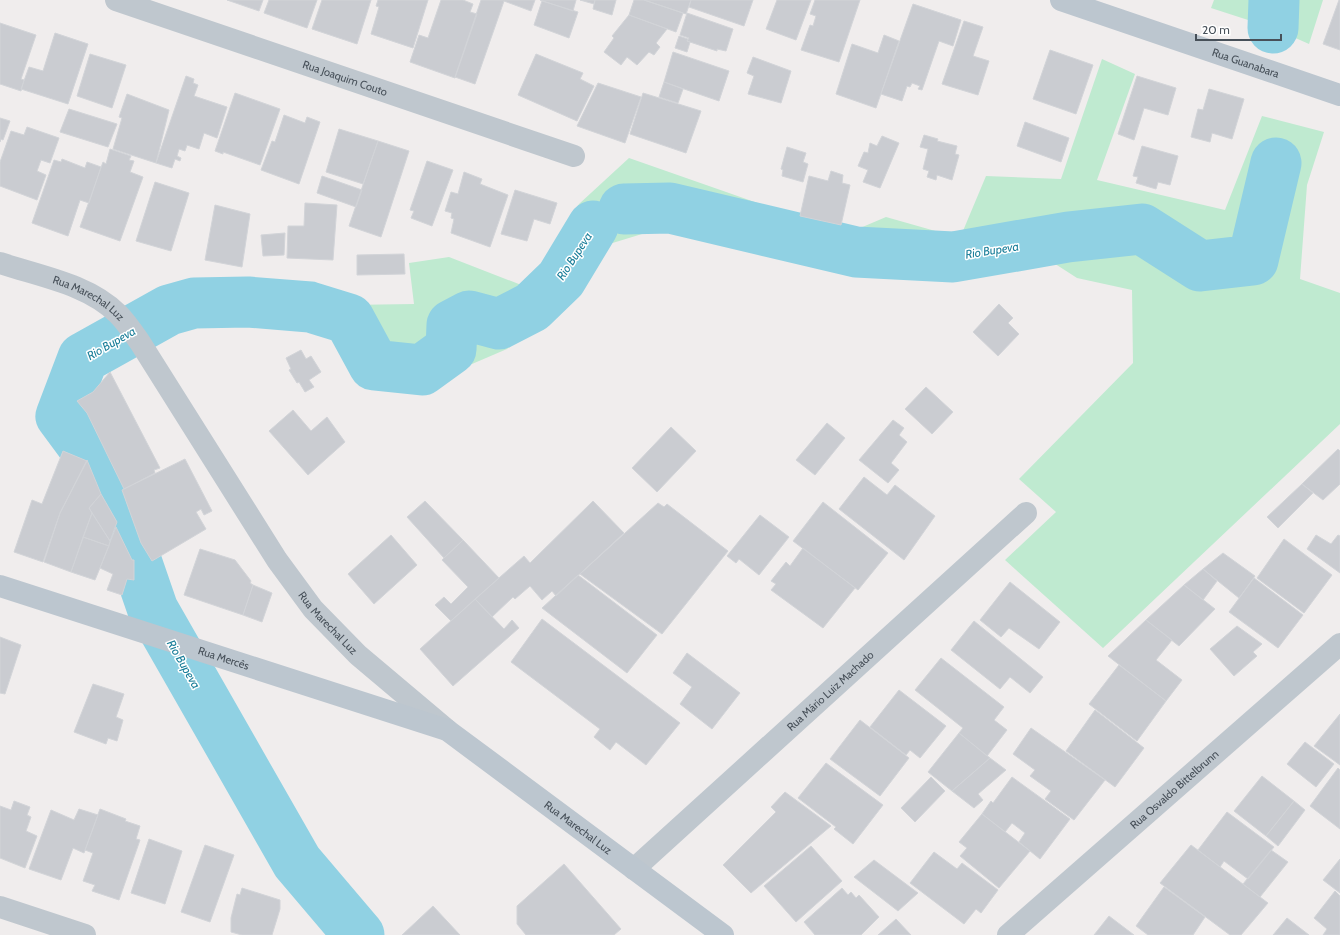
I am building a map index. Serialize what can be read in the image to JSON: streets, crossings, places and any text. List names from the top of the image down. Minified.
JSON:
{"streets":{"main road":["Rua Guanabara","Rua Marechal Luz","Rua Mercês"],"street":["Rua Joaquim Couto","Rua Mário Luiz Machado","Rua Osvaldo Bittelbrunn"]},"crossings":[["Rua Marechal Luz","Rua Mercês"],["Rua Marechal Luz","Rua Mário Luiz Machado"]],"water":["Rio Bupeva"],"scale_bar":"20 m"}
